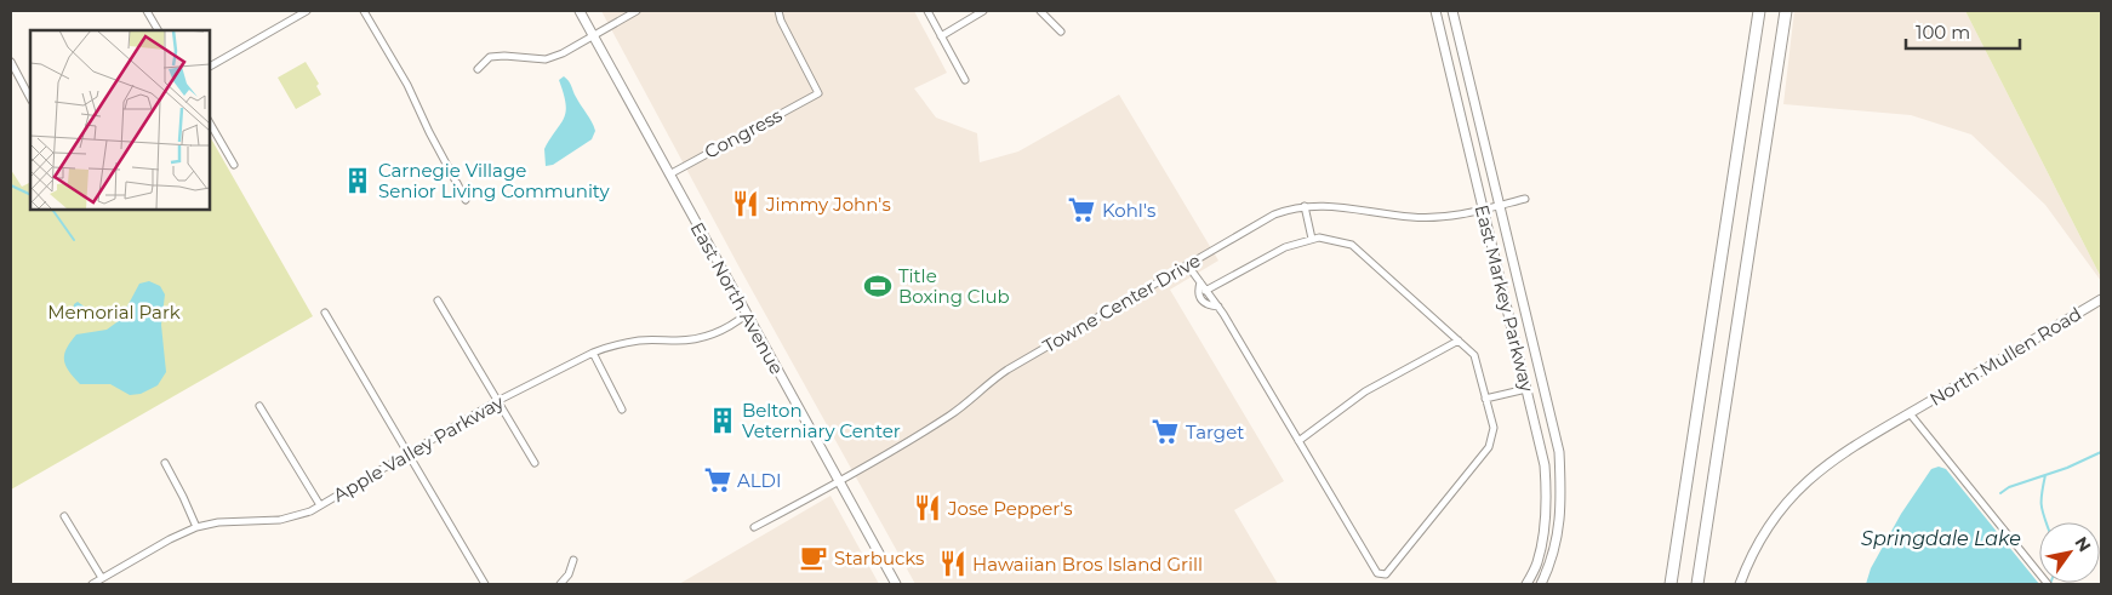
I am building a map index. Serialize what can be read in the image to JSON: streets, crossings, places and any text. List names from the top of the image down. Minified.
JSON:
{"streets":{"street":["Congress","East North Avenue","East Markey Parkway","Towne Center Drive","North Mullen Road","Apple Valley Parkway"]},"crossings":[["Congress","East North Avenue"],["East North Avenue","Towne Center Drive"],["East North Avenue","Apple Valley Parkway"],["East Markey Parkway","Towne Center Drive"]],"water":["Springdale Lake"],"parks":["Memorial Park"],"places":{"building":["Carnegie Village Senior Living Community","Belton Veterniary Center"],"restaurant":["Jimmy John's","Jose Pepper's","Hawaiian Bros Island Grill"],"supermarket":["Kohl's","Target","ALDI"],"sports":["Title Boxing Club"],"cafe":["Starbucks"]},"scale_bar":"100 m","north":"top right"}
